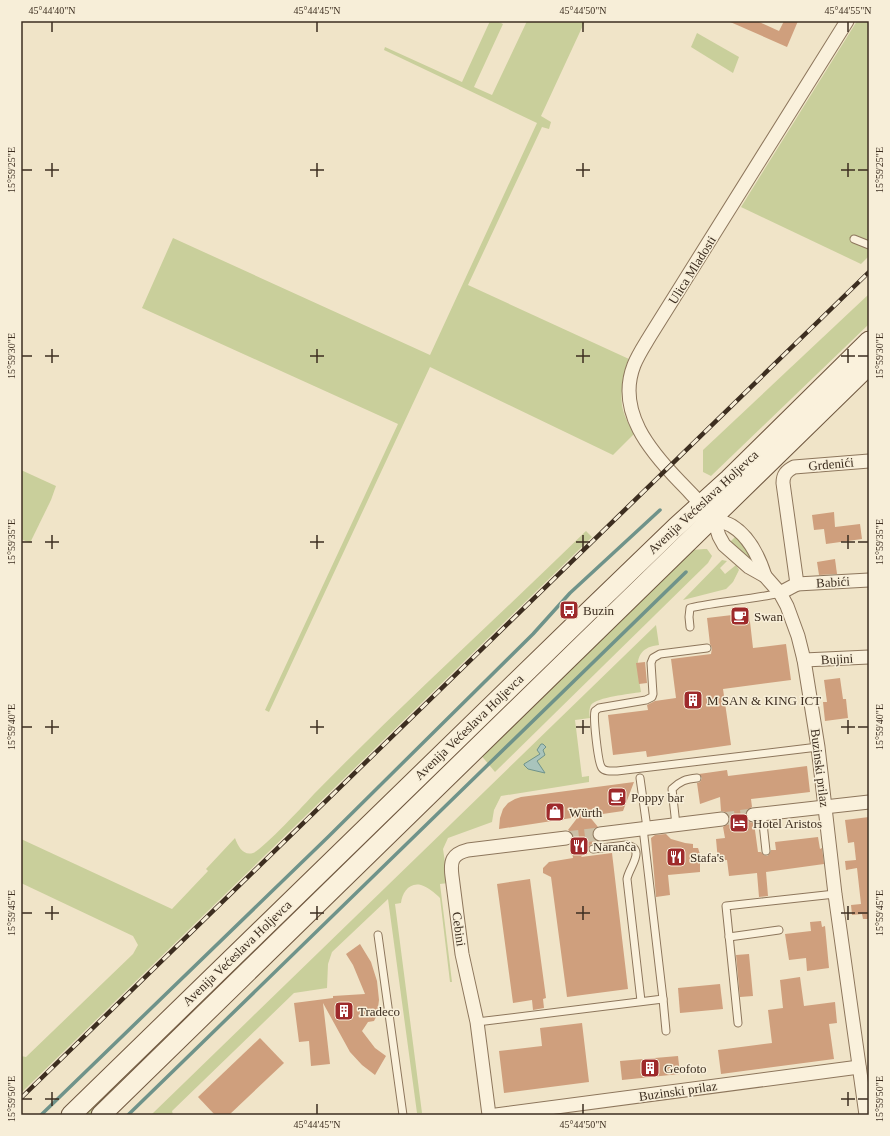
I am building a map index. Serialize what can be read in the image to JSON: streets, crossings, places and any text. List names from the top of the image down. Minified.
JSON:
{"streets":{"main road":["Avenija Većeslava Holjevca"],"street":["Ulica Mladosti","Grdenići","Babići","Bujini","Buzinski prilaz","Cebini"]},"crossings":[["Ulica Mladosti","Avenija Većeslava Holjevca"],["Ulica Mladosti","Buzinski prilaz"],["Grdenići","Babići"],["Avenija Većeslava Holjevca","Buzinski prilaz"],["Bujini","Buzinski prilaz"]],"places":{"bus stop":["Buzin"],"cafe":["Swan","Poppy bar"],"building":["M SAN & KING ICT","Tradeco","Geofoto"],"shop":["Würth"],"hotel":["Hotel Aristos"],"restaurant":["Naranča","Stafa's"]},"coordinates":["45°44'40\"N","45°44'45\"N","45°44'50\"N","45°44'55\"N","15°59'25\"E","15°59'30\"E","15°59'35\"E","15°59'40\"E","15°59'45\"E","15°59'50\"E"]}
